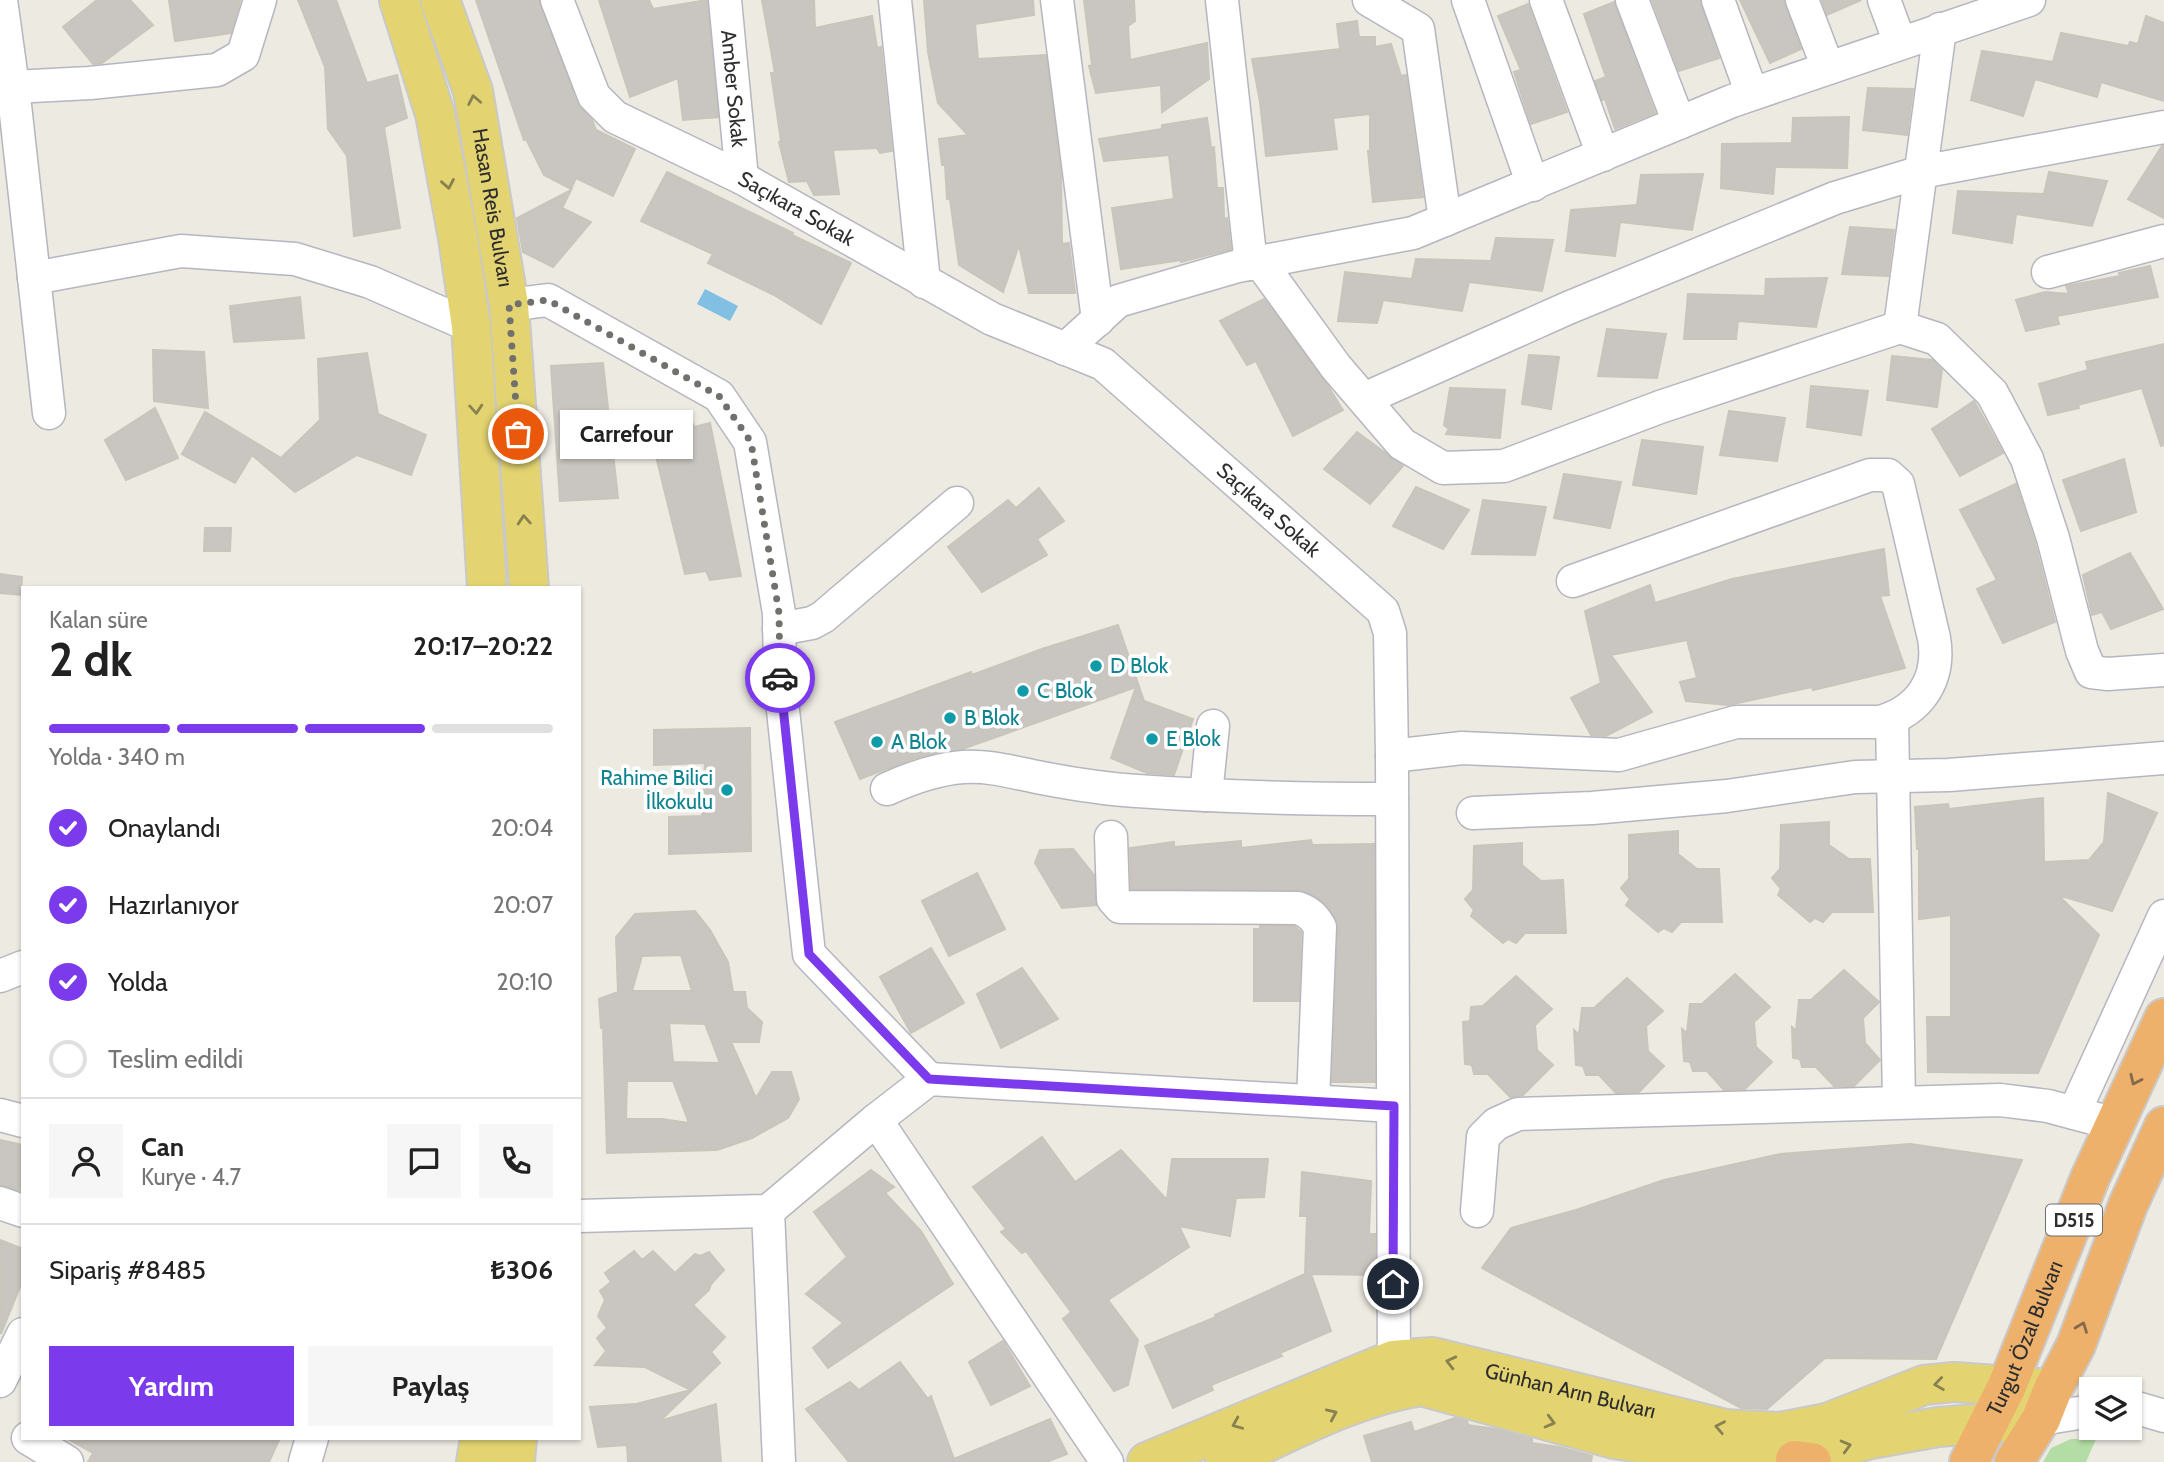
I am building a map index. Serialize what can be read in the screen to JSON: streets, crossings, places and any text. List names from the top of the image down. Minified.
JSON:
{"streets":{"highway":["D515","Turgut Özal Bulvarı"],"main road":["Hasan Reis Bulvarı","Günhan Arın Bulvarı"],"street":["Amber Sokak","Saçıkara Sokak"]},"crossings":[["Amber Sokak","Saçıkara Sokak"],["Saçıkara Sokak","Günhan Arın Bulvarı"],["D515","Günhan Arın Bulvarı"],["Turgut Özal Bulvarı","Günhan Arın Bulvarı"]],"places":["Carrefour","D Blok","C Blok","B Blok","E Blok","A Blok","Rahime Bilici İlkokulu"],"page":{"bubble":"Carrefour","heading":["2 dk","Kalan süre","20:17–20:22"],"panel":["Can","Kurye · 4.7","Sipariş #8485","₺306"],"bar":"Yolda · 340 m","list":[["Onaylandı","20:04"],["Hazırlanıyor","20:07"],["Yolda","20:10"],"Teslim edildi"],"buttons":["Yardım","Paylaş"]}}
